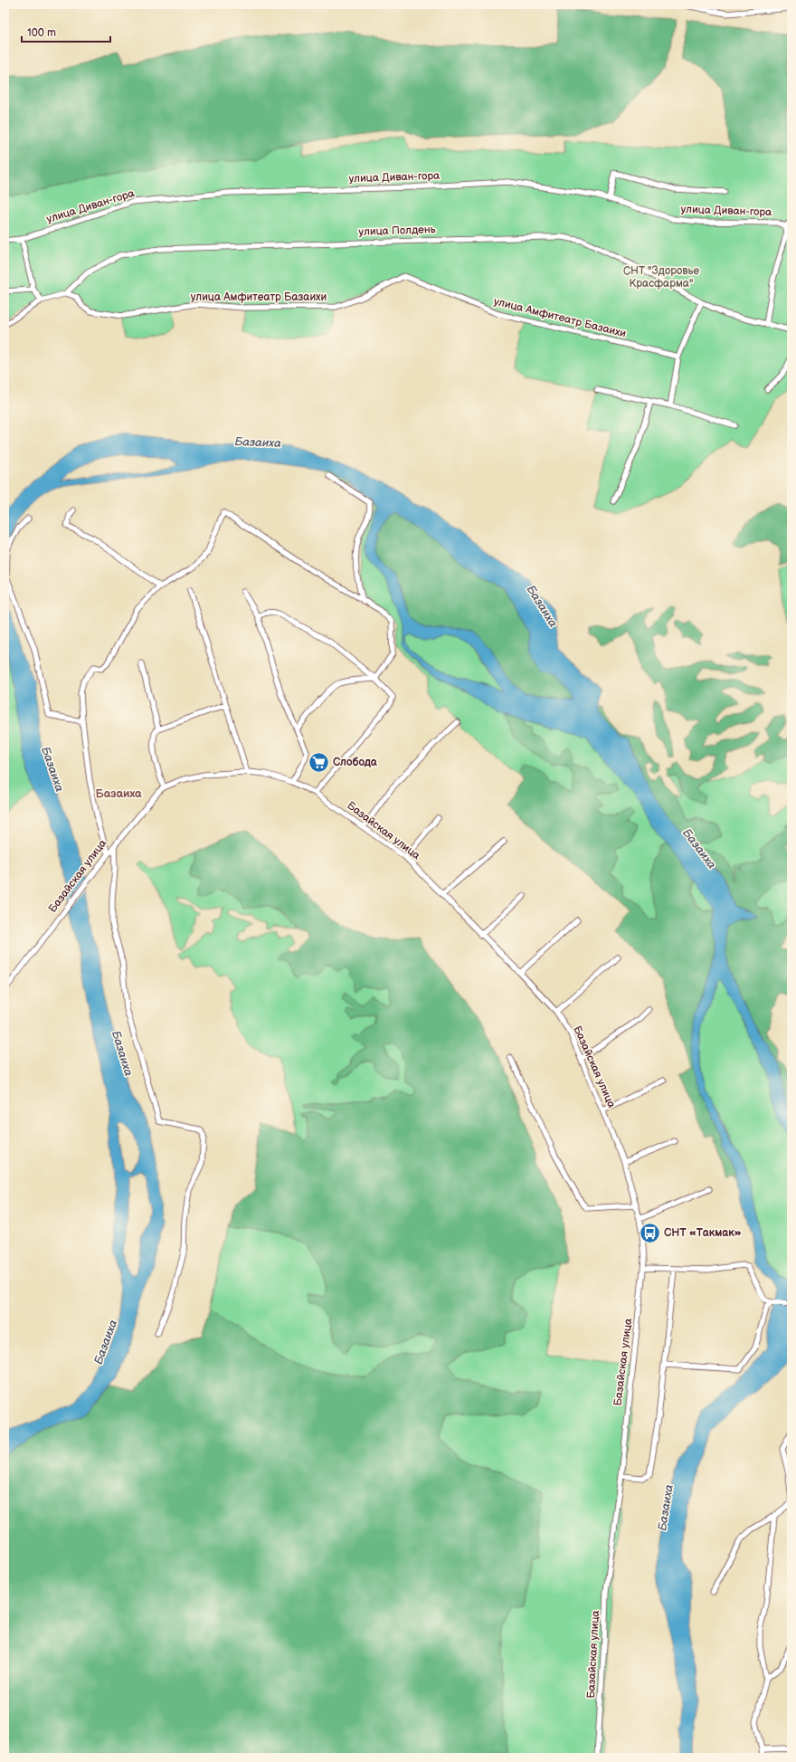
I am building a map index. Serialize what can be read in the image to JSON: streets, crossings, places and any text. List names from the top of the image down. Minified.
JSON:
{"streets":{"street":["улица Диван-гора","улица Полдень","улица Амфитеатр Базаихи","Базайская улица"]},"crossings":[["улица Диван-гора","улица Полдень"],["улица Полдень","улица Амфитеатр Базаихи"]],"districts":["Базаиха"],"water":["Базаиха"],"parks":["СНТ \"Здоровье Красфарма\""],"places":{"supermarket":["Слобода"],"bus stop":["СНТ «Такмак»"]},"scale_bar":"100 m"}
